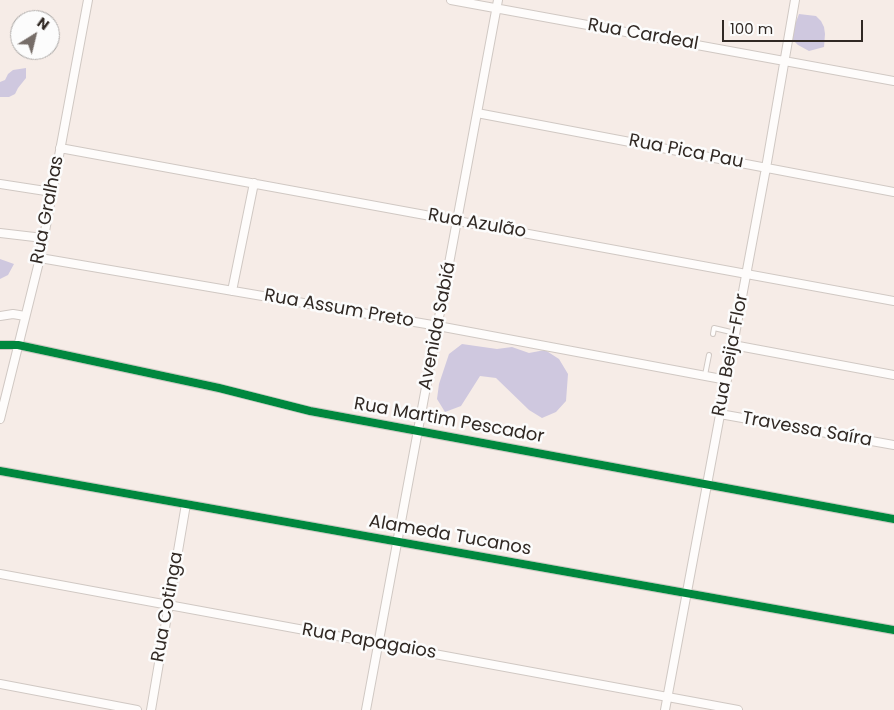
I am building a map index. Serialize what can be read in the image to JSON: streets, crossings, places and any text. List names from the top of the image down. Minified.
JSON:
{"streets":{"street":["Rua Cardeal","Rua Pica Pau","Rua Gralhas","Rua Azulão","Rua Assum Preto","Avenida Sabiá","Rua Beija-Flor","Rua Martim Pescador","Travessa Saíra","Alameda Tucanos","Rua Cotinga","Rua Papagaios"]},"crossings":[["Rua Cardeal","Avenida Sabiá"],["Rua Cardeal","Rua Beija-Flor"],["Rua Pica Pau","Avenida Sabiá"],["Rua Pica Pau","Rua Beija-Flor"],["Rua Gralhas","Rua Azulão"],["Rua Gralhas","Rua Assum Preto"],["Rua Gralhas","Rua Martim Pescador"],["Rua Azulão","Avenida Sabiá"],["Rua Azulão","Rua Beija-Flor"],["Rua Assum Preto","Avenida Sabiá"],["Rua Assum Preto","Rua Beija-Flor"],["Avenida Sabiá","Rua Martim Pescador"],["Avenida Sabiá","Alameda Tucanos"],["Avenida Sabiá","Rua Papagaios"],["Rua Beija-Flor","Rua Martim Pescador"],["Rua Beija-Flor","Travessa Saíra"],["Rua Beija-Flor","Alameda Tucanos"],["Rua Beija-Flor","Rua Papagaios"],["Alameda Tucanos","Rua Cotinga"],["Rua Cotinga","Rua Papagaios"]],"scale_bar":"100 m","north":"top right"}
